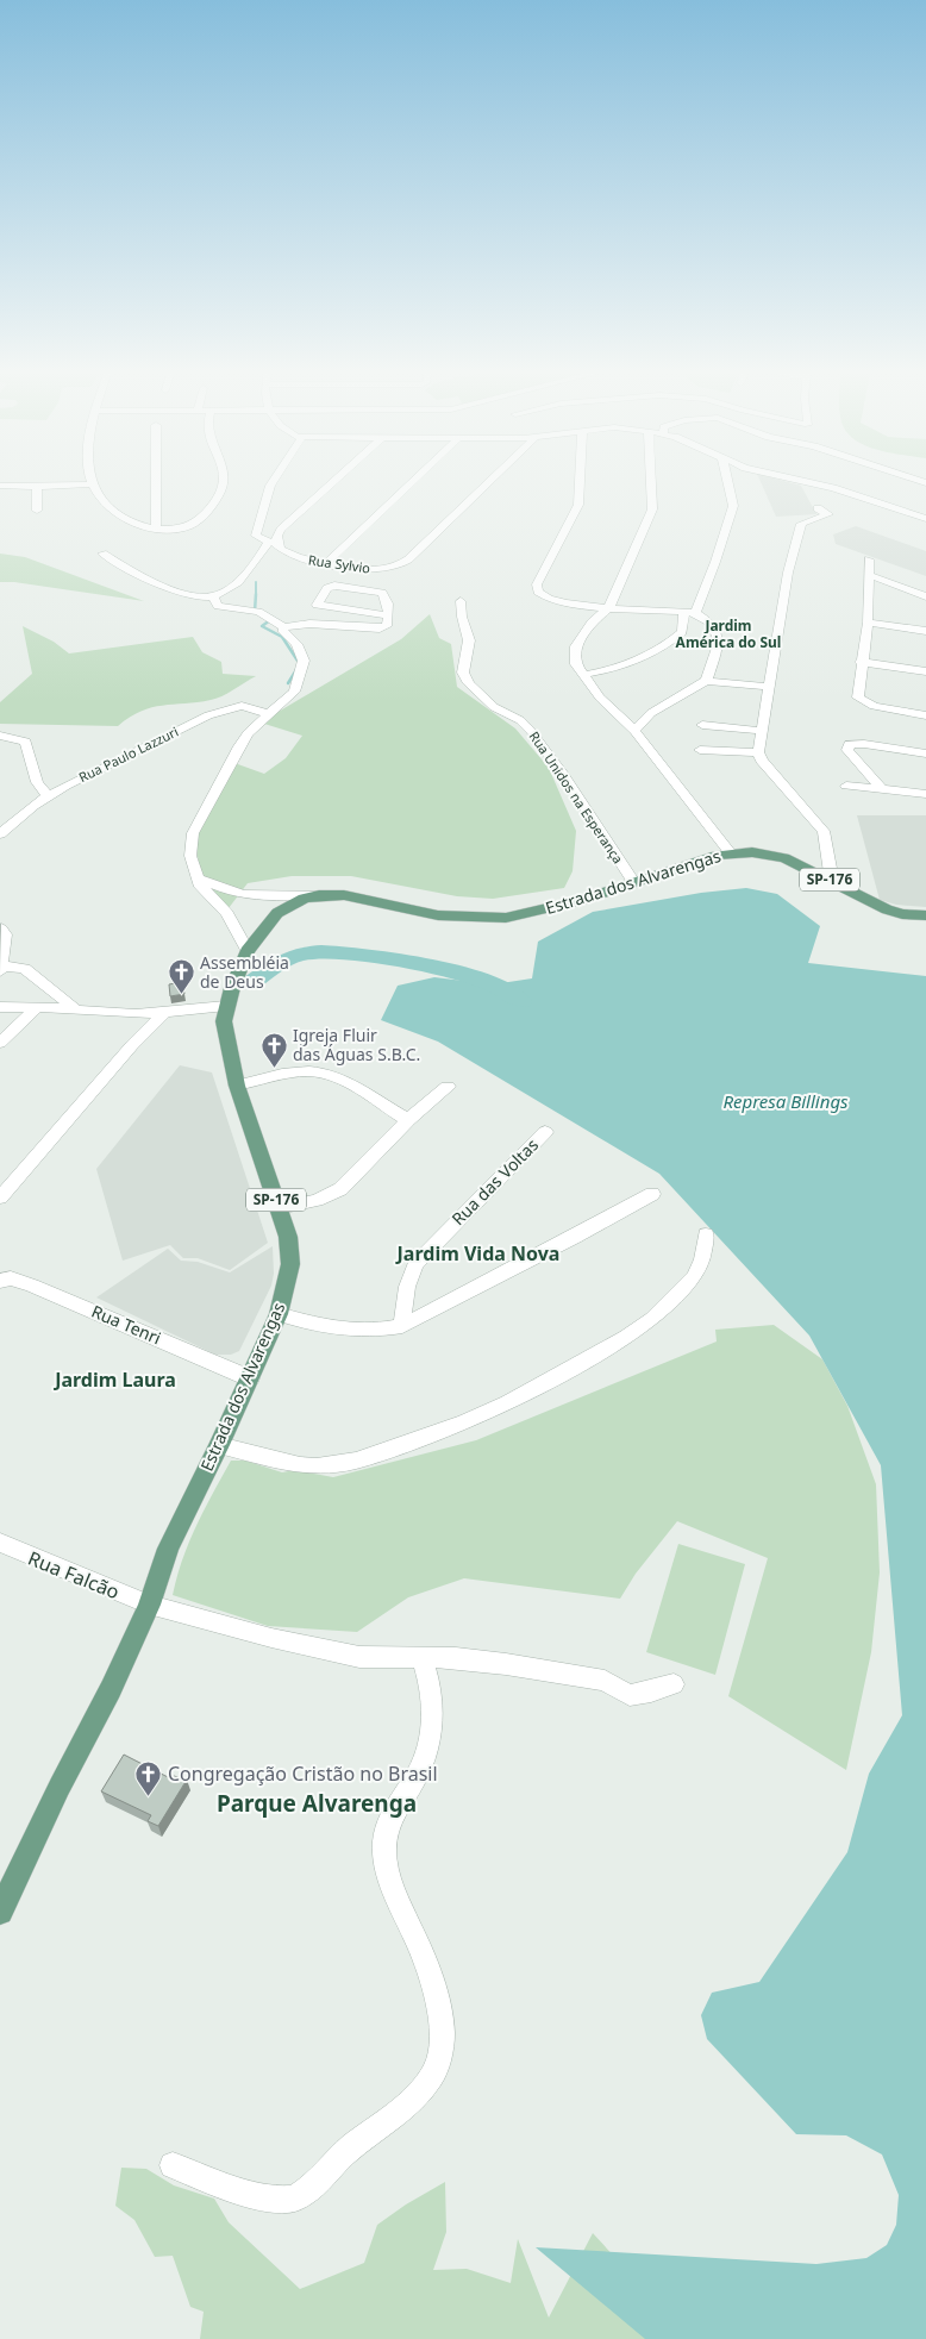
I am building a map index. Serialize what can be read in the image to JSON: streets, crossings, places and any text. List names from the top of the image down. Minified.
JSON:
{"streets":{"main road":["SP-176","Estrada dos Alvarengas"],"street":["Rua Sylvio","Rua Paulo Lazzuri","Rua Unidos na Esperança","Rua das Voltas","Rua Tenri","Rua Falcão"]},"crossings":[["Rua Unidos na Esperança","Estrada dos Alvarengas"],["Estrada dos Alvarengas","Rua Tenri"],["Estrada dos Alvarengas","Rua Falcão"]],"districts":["Jardim América do Sul","Jardim Vida Nova","Jardim Laura","Parque Alvarenga"],"water":["Represa Billings"],"places":{"church":["Assembléia de Deus","Igreja Fluir das Águas S.B.C.","Congregação Cristão no Brasil"]}}
